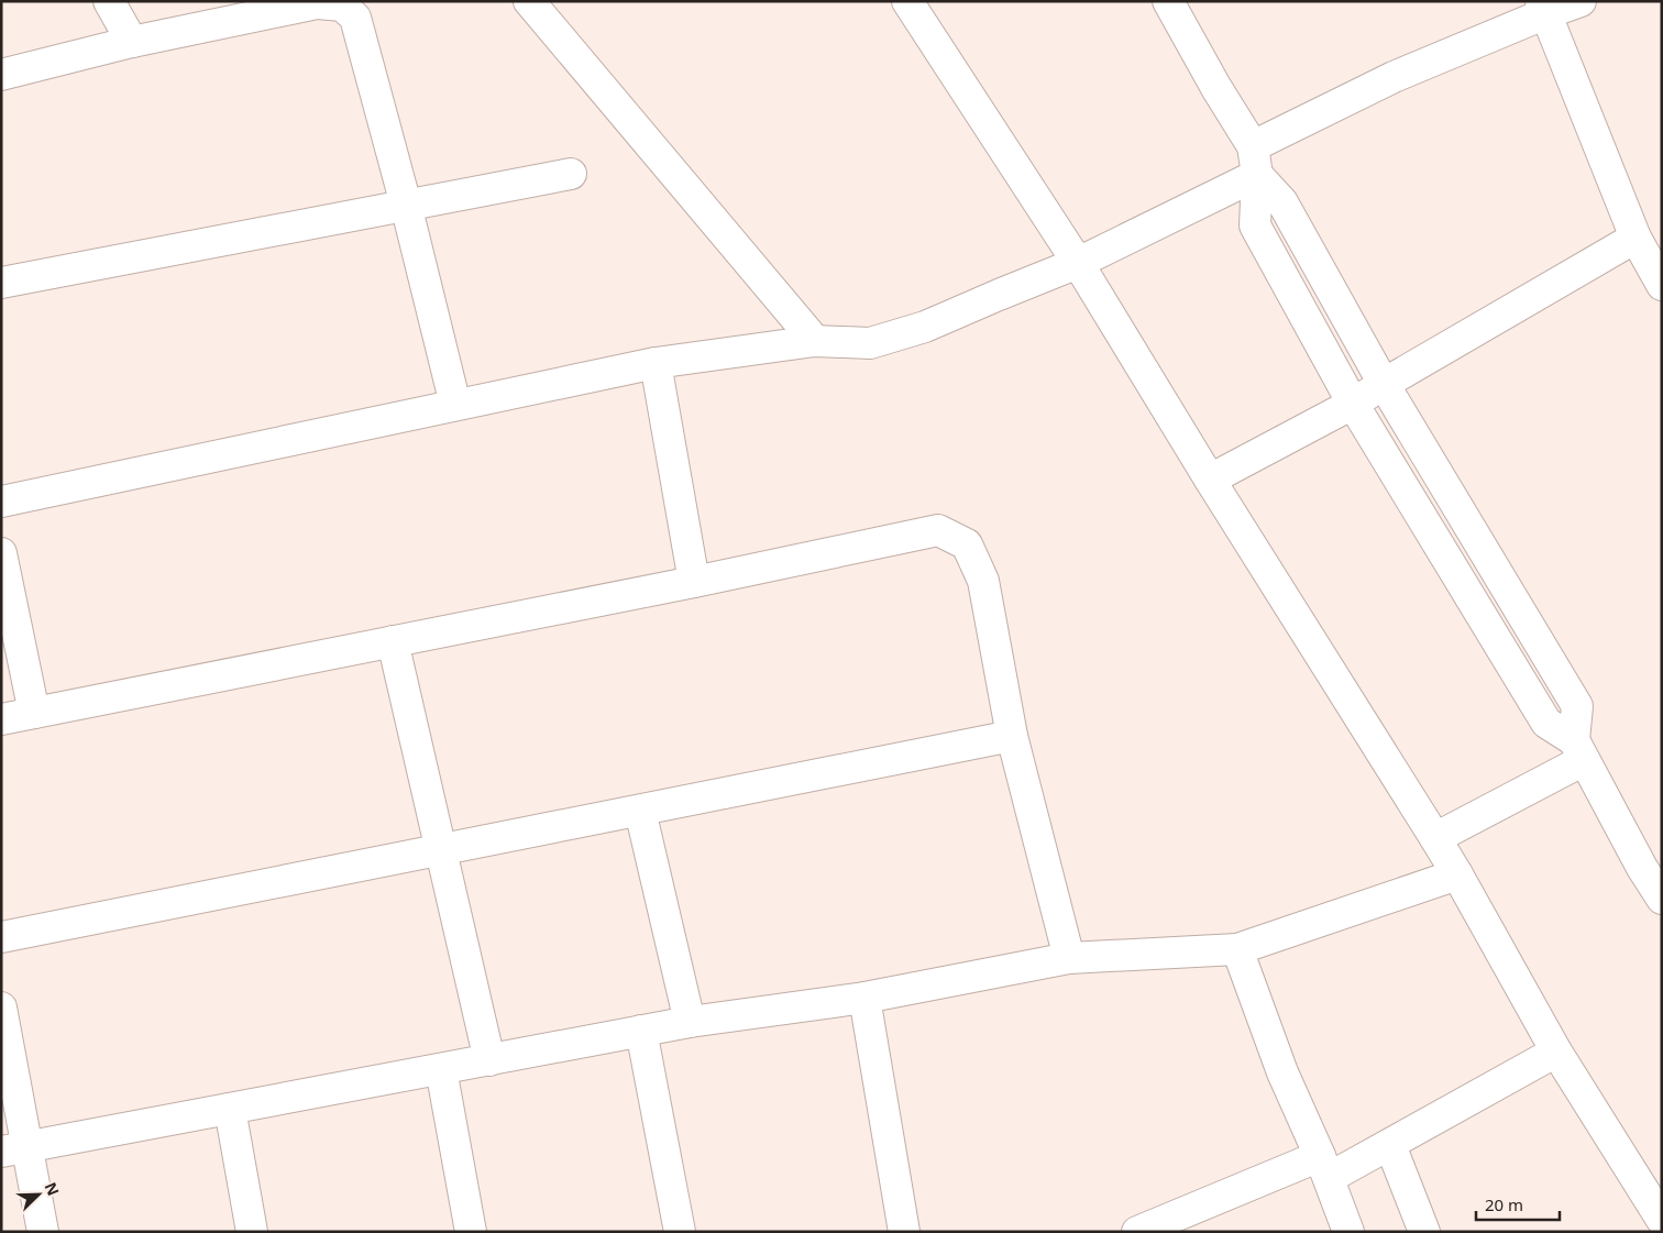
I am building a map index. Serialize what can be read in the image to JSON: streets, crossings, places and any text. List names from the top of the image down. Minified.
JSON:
{"scale_bar":"20 m","north":"top right"}
